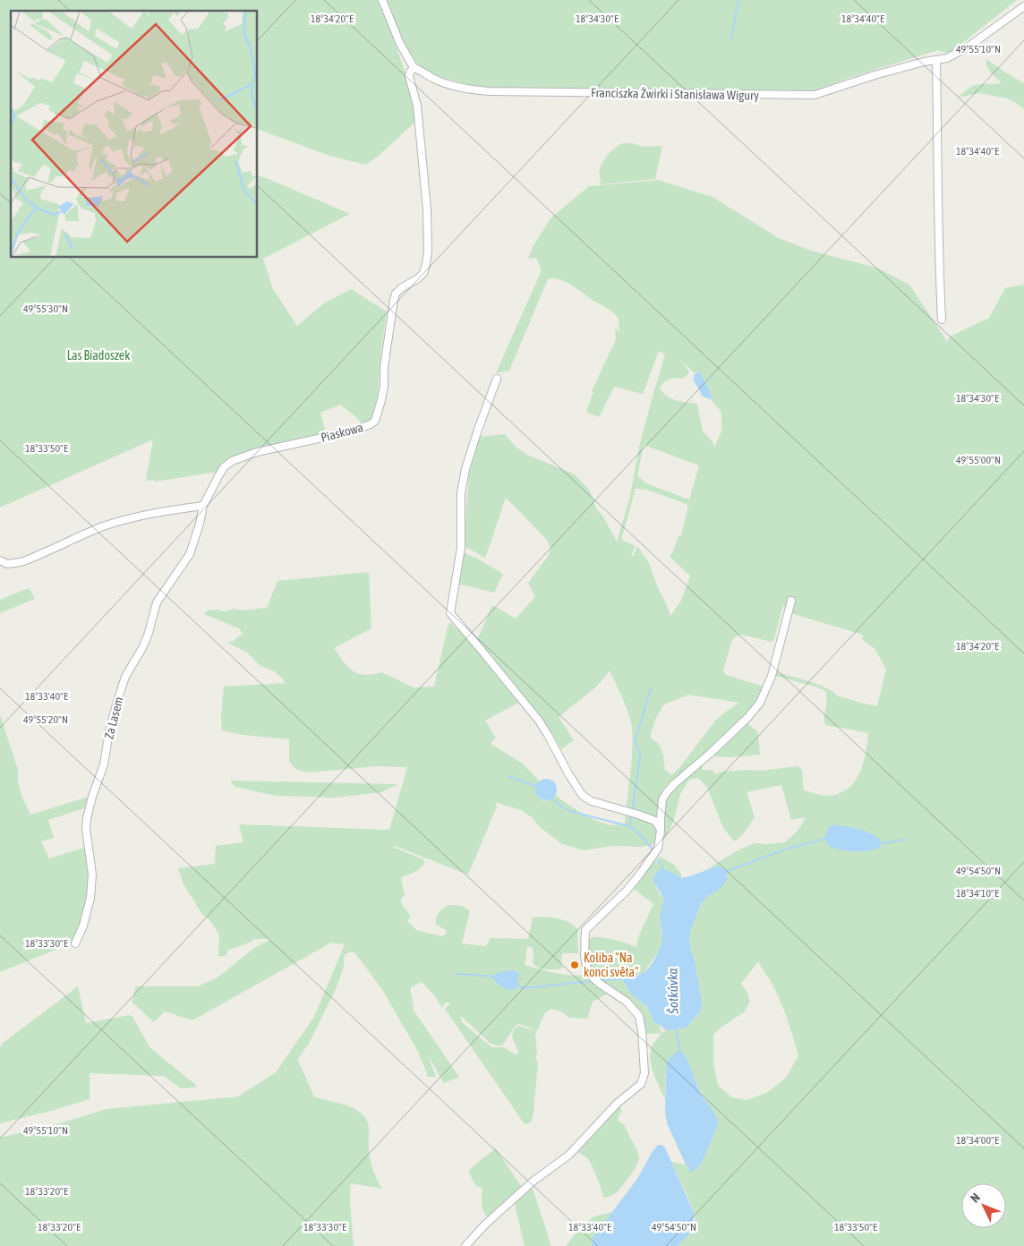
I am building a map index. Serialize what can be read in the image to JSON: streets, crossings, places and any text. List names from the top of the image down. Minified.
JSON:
{"streets":{"street":["Franciszka Żwirki i Stanisława Wigury","Piaskowa","Za Lasem"]},"crossings":[["Franciszka Żwirki i Stanisława Wigury","Piaskowa"],["Piaskowa","Za Lasem"]],"water":["Šotkůvka"],"parks":["Las Biadoszek"],"places":["Koliba \"Na konci světa\""],"north":"top left","coordinates":["18°34'20\"E","18°34'30\"E","18°34'40\"E","49°55'10\"N","49°55'30\"N","18°33'50\"E","49°55'00\"N","18°33'40\"E","49°55'20\"N","49°54'50\"N","18°34'10\"E","18°33'30\"E","18°34'00\"E","18°33'20\"E"]}
